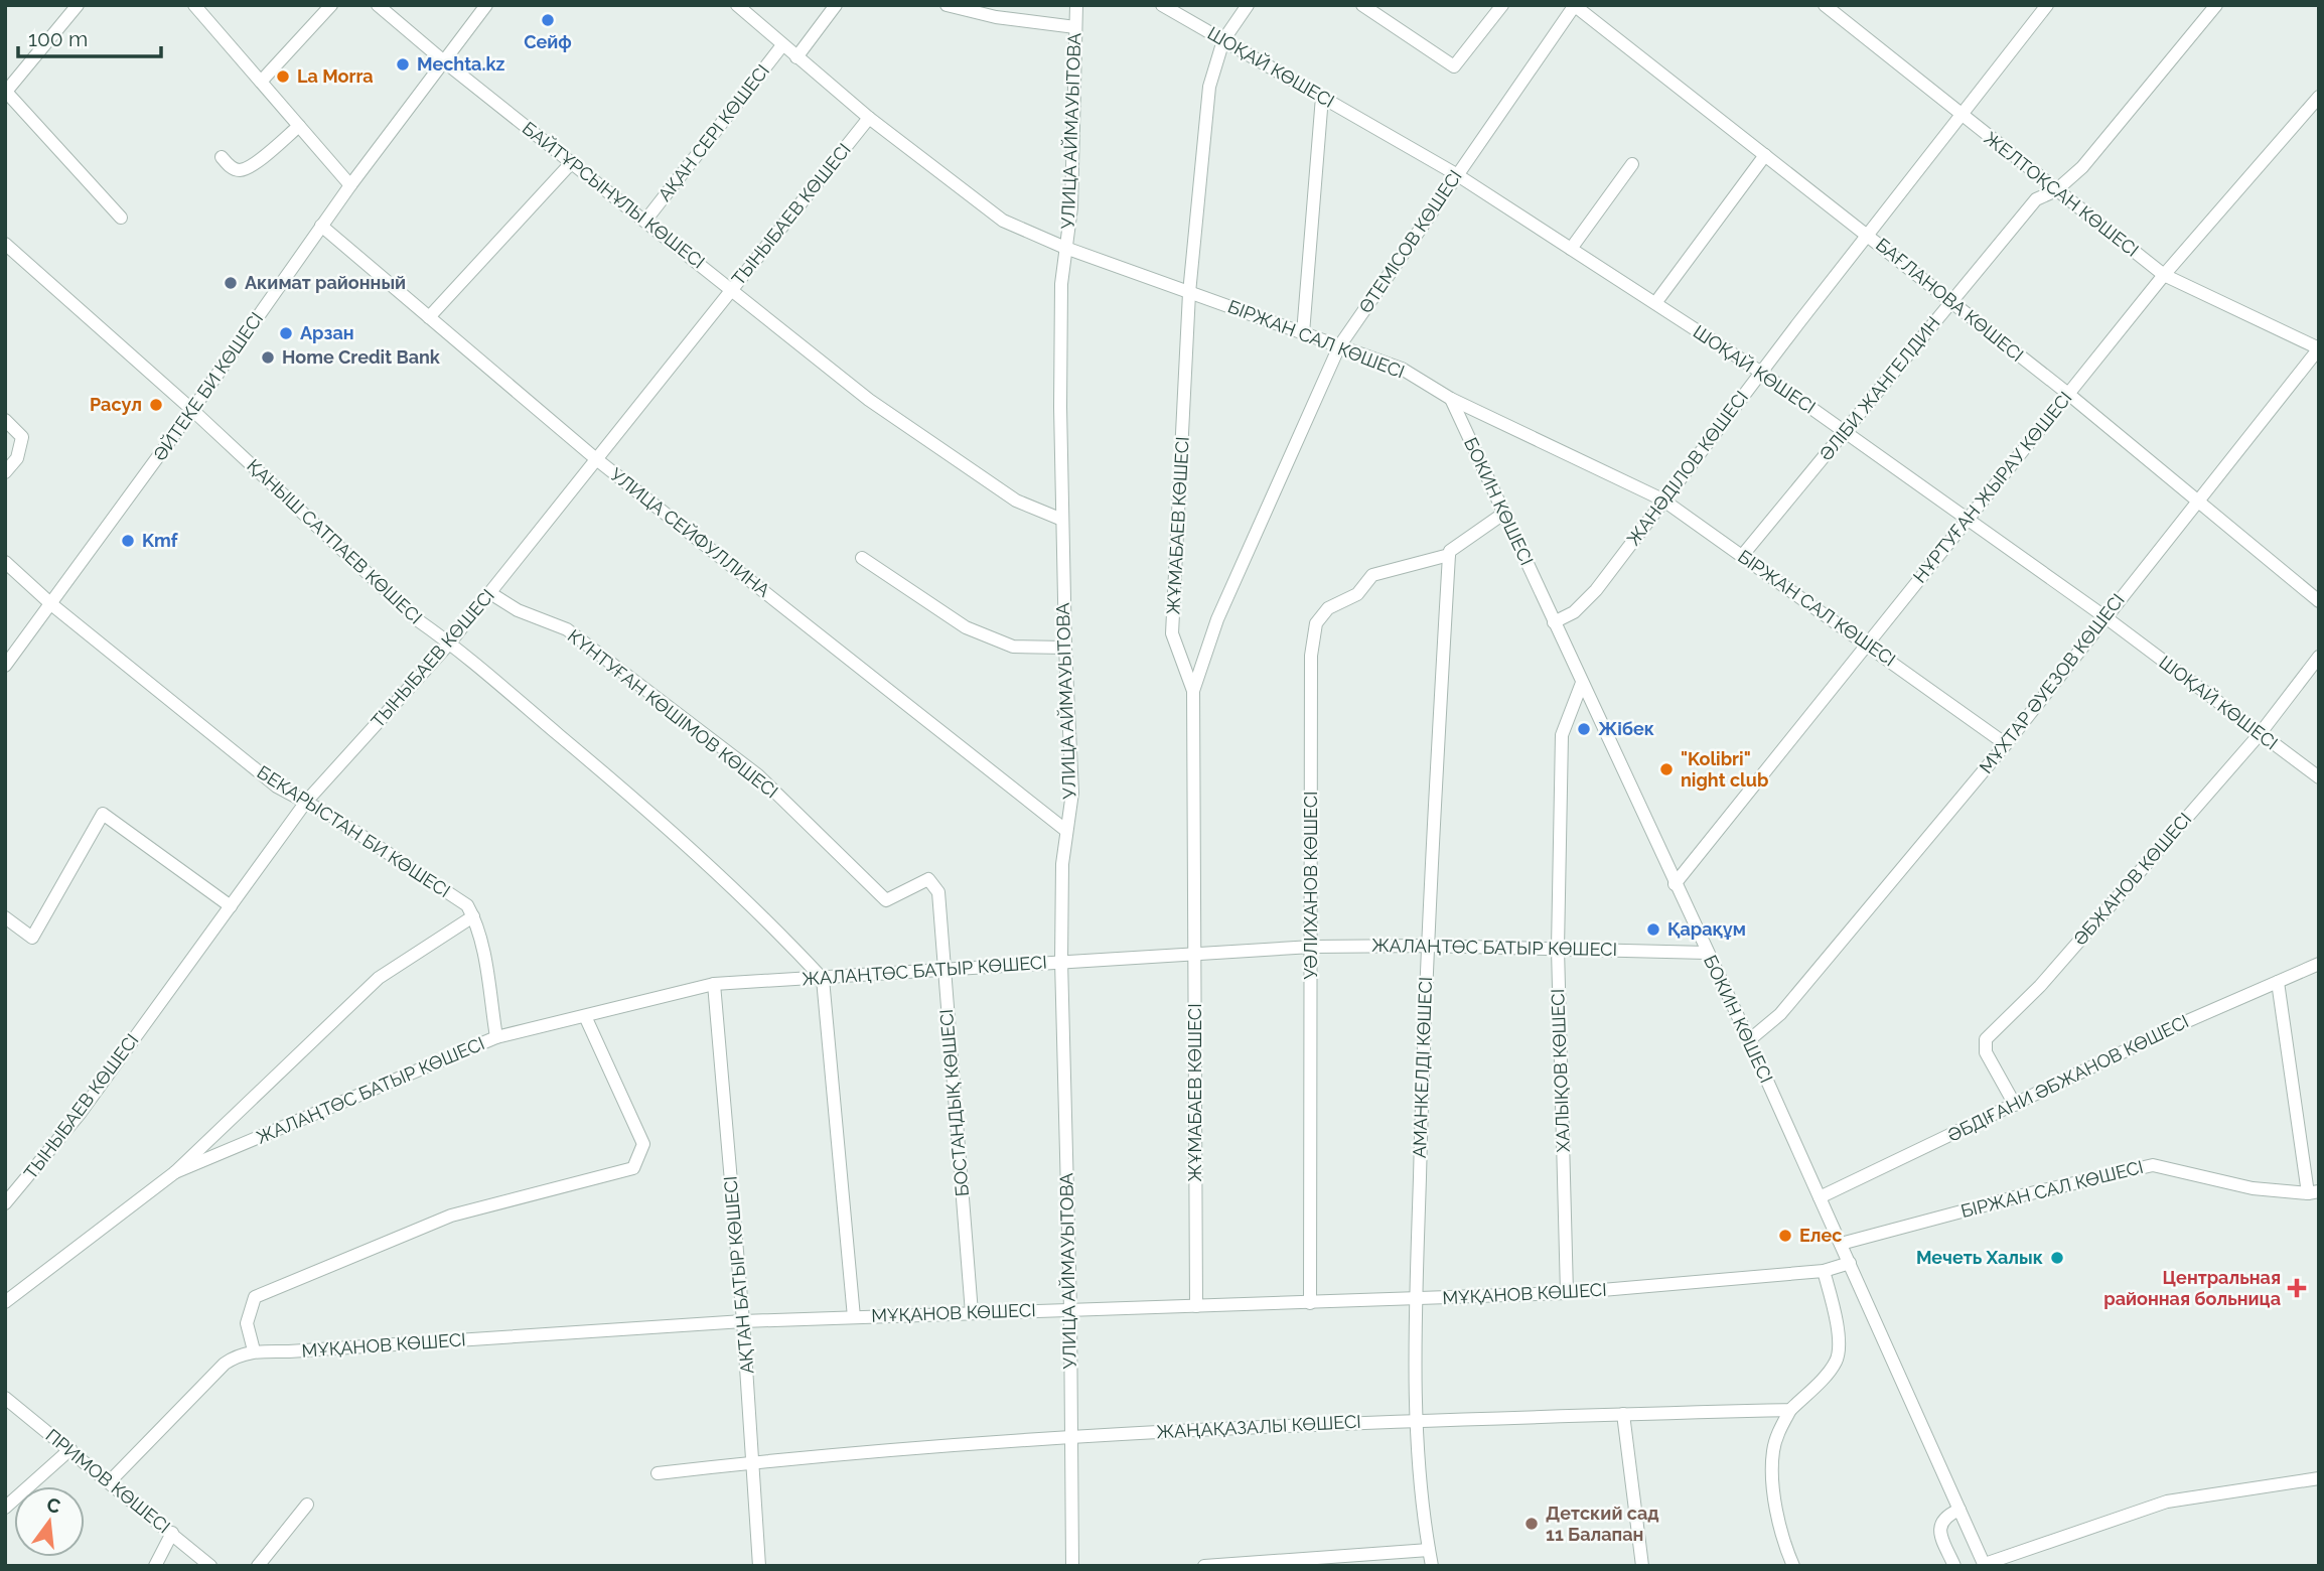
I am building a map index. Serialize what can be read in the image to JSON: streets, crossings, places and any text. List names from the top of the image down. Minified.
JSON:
{"streets":{"street":["ШОҚАЙ КӨШЕСІ","УЛИЦА АЙМАУЫТОВА","АҚАН СЕРІ КӨШЕСІ","ЖЕЛТОҚСАН КӨШЕСІ","БАЙТҰРСЫНҰЛЫ КӨШЕСІ","ТЫНЫБАЕВ КӨШЕСІ","ӨТЕМІСОВ КӨШЕСІ","БАҒЛАНОВА КӨШЕСІ","БІРЖАН САЛ КӨШЕСІ","ӘЙТЕКЕ БИ КӨШЕСІ","ӘЛІБИ ЖАНГЕЛДИН","ЖАНӘДІЛОВ КӨШЕСІ","НҰРТУҒАН ЖЫРАУ КӨШЕСІ","БОКИН КӨШЕСІ","ЖҰМАБАЕВ КӨШЕСІ","УЛИЦА СЕЙФУЛЛИНА","ҚАНЫШ САТПАЕВ КӨШЕСІ","МҰХТАР ӘУЕЗОВ КӨШЕСІ","КҮНТУҒАН КӨШІМОВ КӨШЕСІ","БЕКАРЫСТАН БИ КӨШЕСІ","ӘБЖАНОВ КӨШЕСІ","УӘЛИХАНОВ КӨШЕСІ","ЖАЛАҢТӨС БАТЫР КӨШЕСІ","АМАНКЕЛДІ КӨШЕСІ","ХАЛЫҚОВ КӨШЕСІ","ӘБДІҒАНИ ӘБЖАНОВ КӨШЕСІ","БОСТАНДЫҚ КӨШЕСІ","АҚТАН БАТЫР КӨШЕСІ","МҰҚАНОВ КӨШЕСІ","ЖАҢАҚАЗАЛЫ КӨШЕСІ","ПРИМОВ КӨШЕСІ"]},"crossings":[["ШОҚАЙ КӨШЕСІ","ӨТЕМІСОВ КӨШЕСІ"],["ШОҚАЙ КӨШЕСІ","ӘЛІБИ ЖАНГЕЛДИН"],["ШОҚАЙ КӨШЕСІ","ЖАНӘДІЛОВ КӨШЕСІ"],["ШОҚАЙ КӨШЕСІ","НҰРТУҒАН ЖЫРАУ КӨШЕСІ"],["ШОҚАЙ КӨШЕСІ","ЖҰМАБАЕВ КӨШЕСІ"],["ШОҚАЙ КӨШЕСІ","МҰХТАР ӘУЕЗОВ КӨШЕСІ"],["ШОҚАЙ КӨШЕСІ","ӘБЖАНОВ КӨШЕСІ"],["УЛИЦА АЙМАУЫТОВА","БАЙТҰРСЫНҰЛЫ КӨШЕСІ"],["УЛИЦА АЙМАУЫТОВА","БІРЖАН САЛ КӨШЕСІ"],["УЛИЦА АЙМАУЫТОВА","УЛИЦА СЕЙФУЛЛИНА"],["УЛИЦА АЙМАУЫТОВА","ЖАЛАҢТӨС БАТЫР КӨШЕСІ"],["УЛИЦА АЙМАУЫТОВА","МҰҚАНОВ КӨШЕСІ"],["УЛИЦА АЙМАУЫТОВА","ЖАҢАҚАЗАЛЫ КӨШЕСІ"],["АҚАН СЕРІ КӨШЕСІ","БАЙТҰРСЫНҰЛЫ КӨШЕСІ"],["АҚАН СЕРІ КӨШЕСІ","БІРЖАН САЛ КӨШЕСІ"],["ЖЕЛТОҚСАН КӨШЕСІ","ӘЛІБИ ЖАНГЕЛДИН"],["ЖЕЛТОҚСАН КӨШЕСІ","ЖАНӘДІЛОВ КӨШЕСІ"],["ЖЕЛТОҚСАН КӨШЕСІ","НҰРТУҒАН ЖЫРАУ КӨШЕСІ"],["ЖЕЛТОҚСАН КӨШЕСІ","МҰХТАР ӘУЕЗОВ КӨШЕСІ"],["БАЙТҰРСЫНҰЛЫ КӨШЕСІ","ТЫНЫБАЕВ КӨШЕСІ"],["БАЙТҰРСЫНҰЛЫ КӨШЕСІ","ӘЙТЕКЕ БИ КӨШЕСІ"],["ТЫНЫБАЕВ КӨШЕСІ","БІРЖАН САЛ КӨШЕСІ"],["ТЫНЫБАЕВ КӨШЕСІ","УЛИЦА СЕЙФУЛЛИНА"],["ТЫНЫБАЕВ КӨШЕСІ","ҚАНЫШ САТПАЕВ КӨШЕСІ"],["ТЫНЫБАЕВ КӨШЕСІ","КҮНТУҒАН КӨШІМОВ КӨШЕСІ"],["ТЫНЫБАЕВ КӨШЕСІ","БЕКАРЫСТАН БИ КӨШЕСІ"],["ӨТЕМІСОВ КӨШЕСІ","БАҒЛАНОВА КӨШЕСІ"],["ӨТЕМІСОВ КӨШЕСІ","БІРЖАН САЛ КӨШЕСІ"],["ӨТЕМІСОВ КӨШЕСІ","ЖҰМАБАЕВ КӨШЕСІ"],["БАҒЛАНОВА КӨШЕСІ","ӘЛІБИ ЖАНГЕЛДИН"],["БАҒЛАНОВА КӨШЕСІ","ЖАНӘДІЛОВ КӨШЕСІ"],["БАҒЛАНОВА КӨШЕСІ","НҰРТУҒАН ЖЫРАУ КӨШЕСІ"],["БАҒЛАНОВА КӨШЕСІ","МҰХТАР ӘУЕЗОВ КӨШЕСІ"],["БІРЖАН САЛ КӨШЕСІ","ӘЛІБИ ЖАНГЕЛДИН"],["БІРЖАН САЛ КӨШЕСІ","ЖАНӘДІЛОВ КӨШЕСІ"],["БІРЖАН САЛ КӨШЕСІ","НҰРТУҒАН ЖЫРАУ КӨШЕСІ"],["БІРЖАН САЛ КӨШЕСІ","БОКИН КӨШЕСІ"],["БІРЖАН САЛ КӨШЕСІ","ЖҰМАБАЕВ КӨШЕСІ"],["БІРЖАН САЛ КӨШЕСІ","МҰХТАР ӘУЕЗОВ КӨШЕСІ"],["ӘЙТЕКЕ БИ КӨШЕСІ","УЛИЦА СЕЙФУЛЛИНА"],["ӘЙТЕКЕ БИ КӨШЕСІ","ҚАНЫШ САТПАЕВ КӨШЕСІ"],["ӘЙТЕКЕ БИ КӨШЕСІ","БЕКАРЫСТАН БИ КӨШЕСІ"],["ЖАНӘДІЛОВ КӨШЕСІ","БОКИН КӨШЕСІ"],["НҰРТУҒАН ЖЫРАУ КӨШЕСІ","БОКИН КӨШЕСІ"],["БОКИН КӨШЕСІ","МҰХТАР ӘУЕЗОВ КӨШЕСІ"],["БОКИН КӨШЕСІ","ЖАЛАҢТӨС БАТЫР КӨШЕСІ"],["БОКИН КӨШЕСІ","ХАЛЫҚОВ КӨШЕСІ"],["БОКИН КӨШЕСІ","ӘБДІҒАНИ ӘБЖАНОВ КӨШЕСІ"],["БОКИН КӨШЕСІ","МҰҚАНОВ КӨШЕСІ"],["ЖҰМАБАЕВ КӨШЕСІ","ЖАЛАҢТӨС БАТЫР КӨШЕСІ"],["ЖҰМАБАЕВ КӨШЕСІ","МҰҚАНОВ КӨШЕСІ"],["ҚАНЫШ САТПАЕВ КӨШЕСІ","ЖАЛАҢТӨС БАТЫР КӨШЕСІ"],["КҮНТУҒАН КӨШІМОВ КӨШЕСІ","БОСТАНДЫҚ КӨШЕСІ"],["БЕКАРЫСТАН БИ КӨШЕСІ","ЖАЛАҢТӨС БАТЫР КӨШЕСІ"],["ӘБЖАНОВ КӨШЕСІ","ӘБДІҒАНИ ӘБЖАНОВ КӨШЕСІ"],["УӘЛИХАНОВ КӨШЕСІ","ЖАЛАҢТӨС БАТЫР КӨШЕСІ"],["УӘЛИХАНОВ КӨШЕСІ","АМАНКЕЛДІ КӨШЕСІ"],["УӘЛИХАНОВ КӨШЕСІ","МҰҚАНОВ КӨШЕСІ"],["ЖАЛАҢТӨС БАТЫР КӨШЕСІ","АМАНКЕЛДІ КӨШЕСІ"],["ЖАЛАҢТӨС БАТЫР КӨШЕСІ","ХАЛЫҚОВ КӨШЕСІ"],["ЖАЛАҢТӨС БАТЫР КӨШЕСІ","БОСТАНДЫҚ КӨШЕСІ"],["ЖАЛАҢТӨС БАТЫР КӨШЕСІ","АҚТАН БАТЫР КӨШЕСІ"],["АМАНКЕЛДІ КӨШЕСІ","МҰҚАНОВ КӨШЕСІ"],["АМАНКЕЛДІ КӨШЕСІ","ЖАҢАҚАЗАЛЫ КӨШЕСІ"],["ХАЛЫҚОВ КӨШЕСІ","МҰҚАНОВ КӨШЕСІ"],["БОСТАНДЫҚ КӨШЕСІ","МҰҚАНОВ КӨШЕСІ"],["АҚТАН БАТЫР КӨШЕСІ","МҰҚАНОВ КӨШЕСІ"],["АҚТАН БАТЫР КӨШЕСІ","ЖАҢАҚАЗАЛЫ КӨШЕСІ"],["МҰҚАНОВ КӨШЕСІ","ПРИМОВ КӨШЕСІ"]],"places":{"other":["Сейф","Mechta.kz","La Morra","Акимат районный","Арзан","Home Credit Bank","Расул","Kmf","Жібек","\"Kolibri\" night club","Қарақұм","Елес","Мечеть Халык","Детский сад 11 Балапан"],"health":["Центральная районная больница"]},"scale_bar":"100 m","north":"top"}
